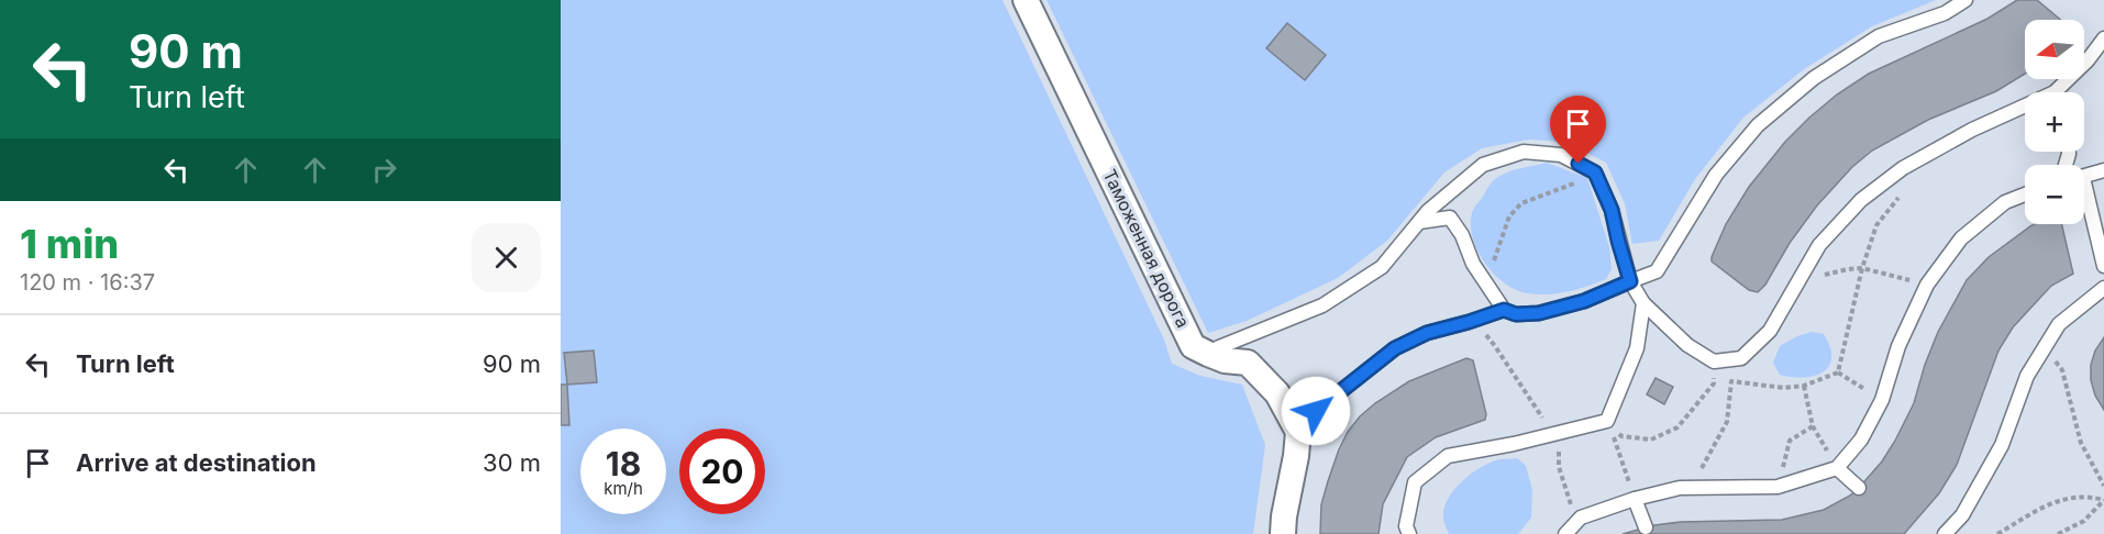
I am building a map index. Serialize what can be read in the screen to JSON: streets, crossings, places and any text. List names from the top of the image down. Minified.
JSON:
{"streets":{"street":["Таможенная дорога"]},"north":"left","page":{"turn":["90 m","Turn left"],"map_buttons":["+","−"],"heading":["1 min","120 m · 16:37"],"list":[{"name":"Turn left","value":"90 m"},{"name":"Arrive at destination","value":"30 m"}],"speed":"18 km/h","limit":"20"}}
